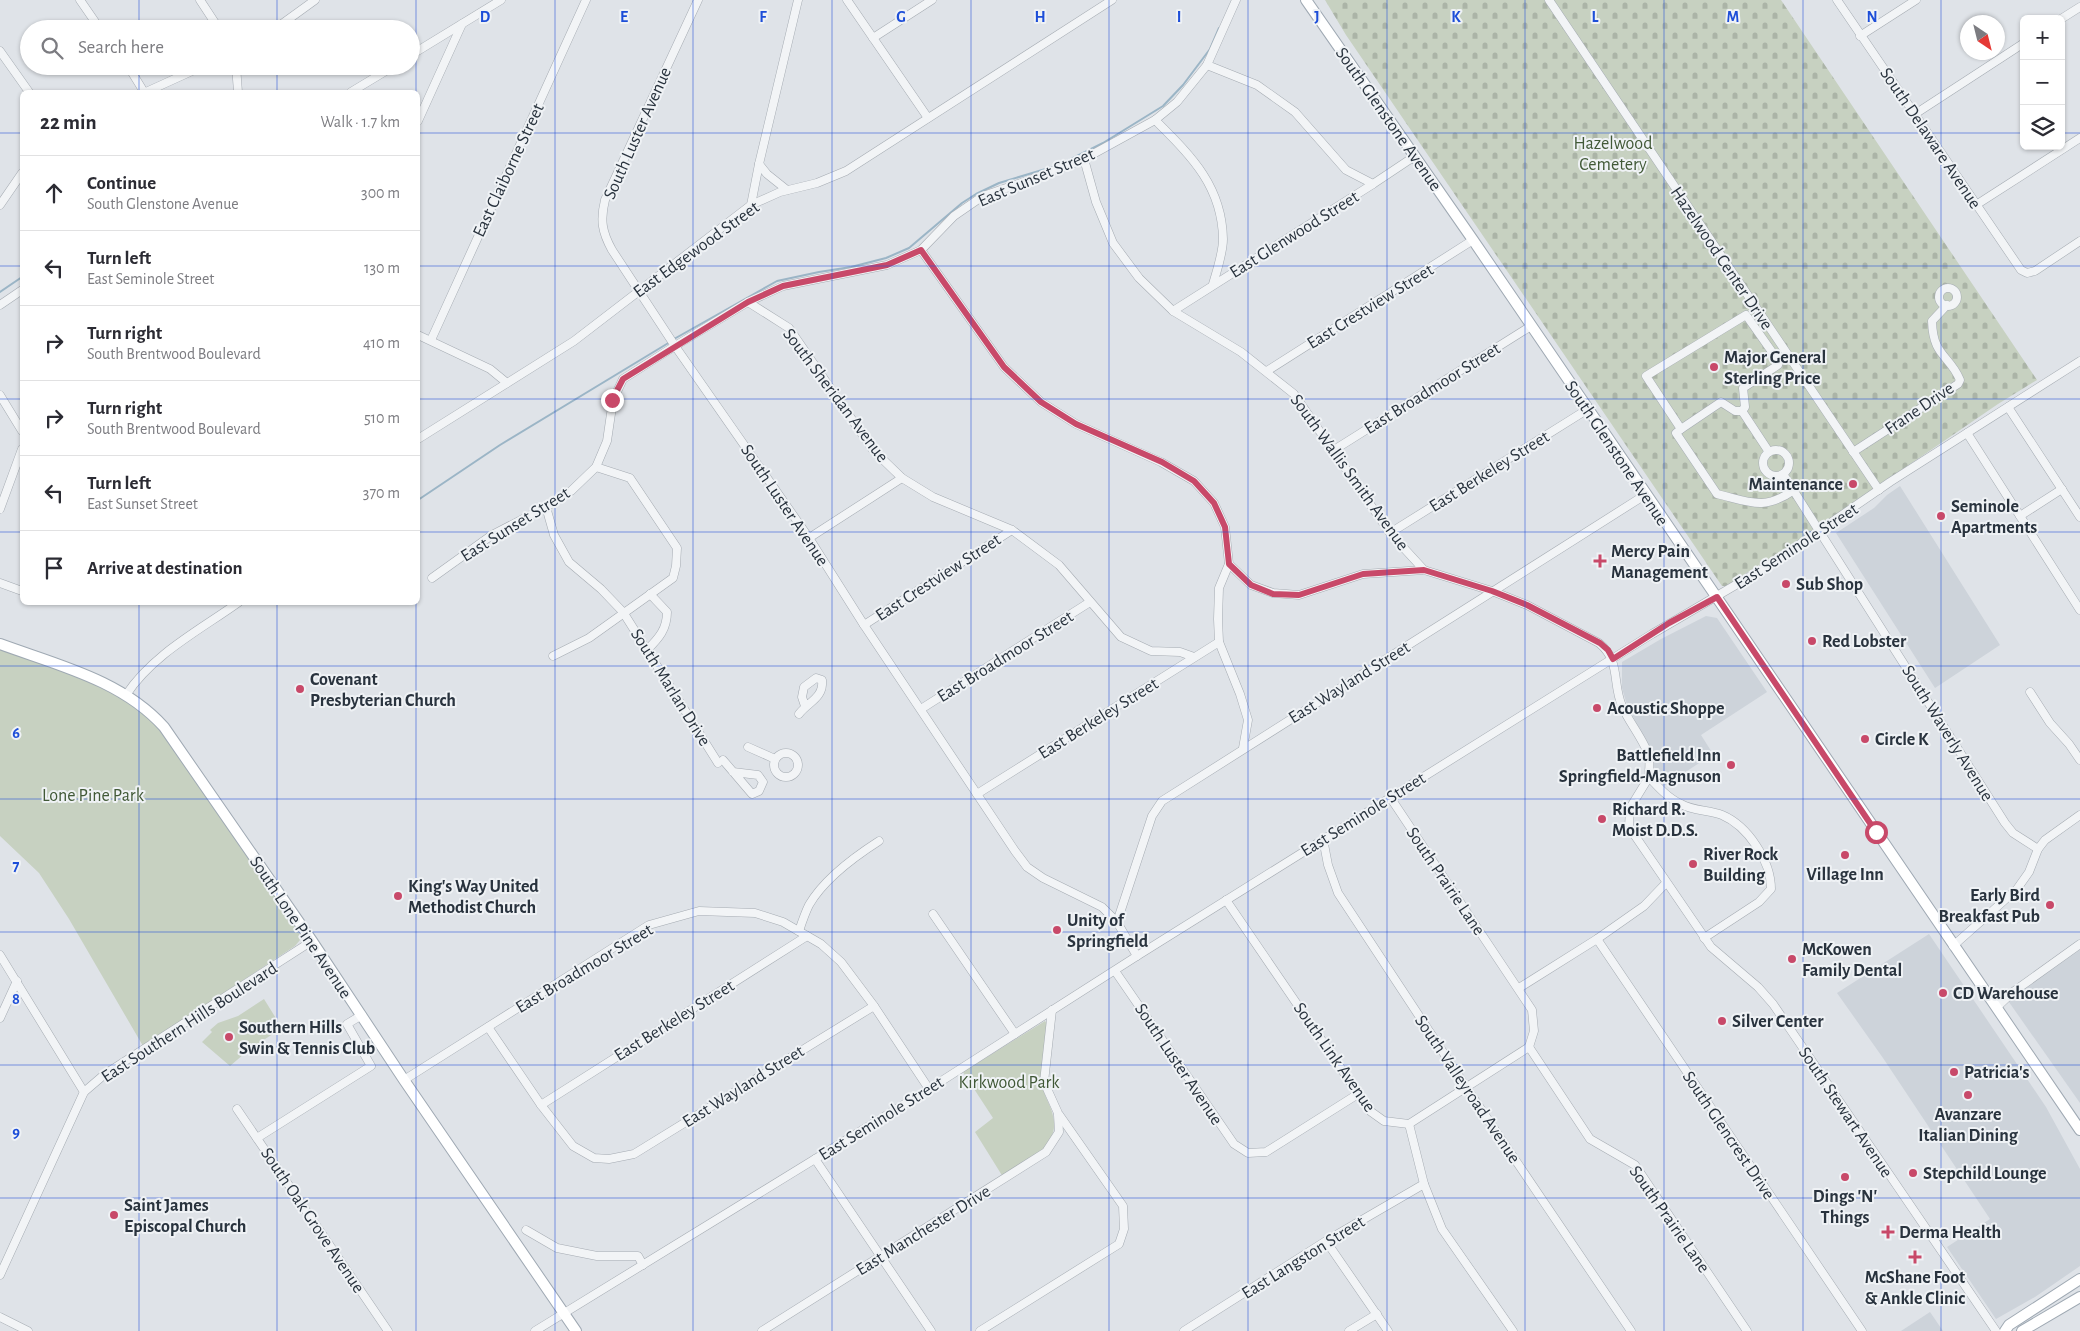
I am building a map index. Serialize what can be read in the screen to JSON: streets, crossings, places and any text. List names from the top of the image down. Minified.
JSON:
{"streets":{"main road":["South Glenstone Avenue","South Lone Pine Avenue"],"street":["South Luster Avenue","South Delaware Avenue","East Claiborne Street","East Sunset Street","East Glenwood Street","East Edgewood Street","Hazelwood Center Drive","East Crestview Street","East Broadmoor Street","South Sheridan Avenue","Frane Drive","East Berkeley Street","South Wallis Smith Avenue","East Seminole Street","East Wayland Street","South Marlan Drive","South Waverly Avenue","South Prairie Lane","East Southern Hills Boulevard","South Link Avenue","South Valleyroad Avenue","South Stewart Avenue","South Glencrest Drive","South Oak Grove Avenue","East Manchester Drive","East Langston Street"]},"crossings":[["South Glenstone Avenue","East Glenwood Street"],["South Glenstone Avenue","East Crestview Street"],["South Glenstone Avenue","East Broadmoor Street"],["South Glenstone Avenue","East Berkeley Street"],["South Glenstone Avenue","East Seminole Street"],["South Glenstone Avenue","East Wayland Street"],["South Luster Avenue","East Sunset Street"],["South Luster Avenue","East Edgewood Street"],["South Luster Avenue","East Crestview Street"],["South Luster Avenue","East Broadmoor Street"],["South Luster Avenue","East Berkeley Street"],["South Luster Avenue","East Seminole Street"],["South Luster Avenue","East Wayland Street"],["South Luster Avenue","South Link Avenue"],["East Sunset Street","South Sheridan Avenue"],["East Sunset Street","South Wallis Smith Avenue"],["East Sunset Street","South Marlan Drive"],["East Glenwood Street","South Wallis Smith Avenue"],["Hazelwood Center Drive","Frane Drive"],["Hazelwood Center Drive","East Seminole Street"],["East Crestview Street","South Sheridan Avenue"],["East Crestview Street","South Wallis Smith Avenue"],["East Broadmoor Street","South Sheridan Avenue"],["East Broadmoor Street","East Berkeley Street"],["East Broadmoor Street","South Wallis Smith Avenue"],["East Broadmoor Street","East Seminole Street"],["East Broadmoor Street","East Wayland Street"],["East Broadmoor Street","South Lone Pine Avenue"],["South Sheridan Avenue","East Berkeley Street"],["East Berkeley Street","South Wallis Smith Avenue"],["East Berkeley Street","East Wayland Street"],["East Seminole Street","South Waverly Avenue"],["East Seminole Street","South Prairie Lane"],["East Seminole Street","South Lone Pine Avenue"],["East Seminole Street","South Link Avenue"],["East Seminole Street","South Valleyroad Avenue"],["South Lone Pine Avenue","East Southern Hills Boulevard"]],"parks":["Hazelwood Cemetery","Lone Pine Park","Kirkwood Park"],"places":{"other":["Major General Sterling Price","Maintenance","Seminole Apartments","Sub Shop","Red Lobster","Covenant Presbyterian Church","Acoustic Shoppe","Circle K","Battlefield Inn Springfield-Magnuson","Richard R. Moist D.D.S.","Village Inn","River Rock Building","King's Way United Methodist Church","Early Bird Breakfast Pub","Unity of Springfield","McKowen Family Dental","CD Warehouse","Silver Center","Southern Hills Swin & Tennis Club","Patricia's","Avanzare Italian Dining","Stepchild Lounge","Dings 'N' Things","Saint James Episcopal Church"],"health":["Mercy Pain Management","Derma Health","McShane Foot & Ankle Clinic"]},"north":"bottom right","page":{"map_buttons":["+","−"],"search":"Search here","heading":["22 min","Walk · 1.7 km"],"list":[["Continue","South Glenstone Avenue","300 m"],["Turn left","East Seminole Street","130 m"],["Turn right","South Brentwood Boulevard","410 m"],["Turn right","South Brentwood Boulevard","510 m"],["Turn left","East Sunset Street","370 m"],"Arrive at destination"]},"grid":{"columns":["D","E","F","G","H","I","J","K","L","M","N"],"rows":["6","7","8","9"]}}
